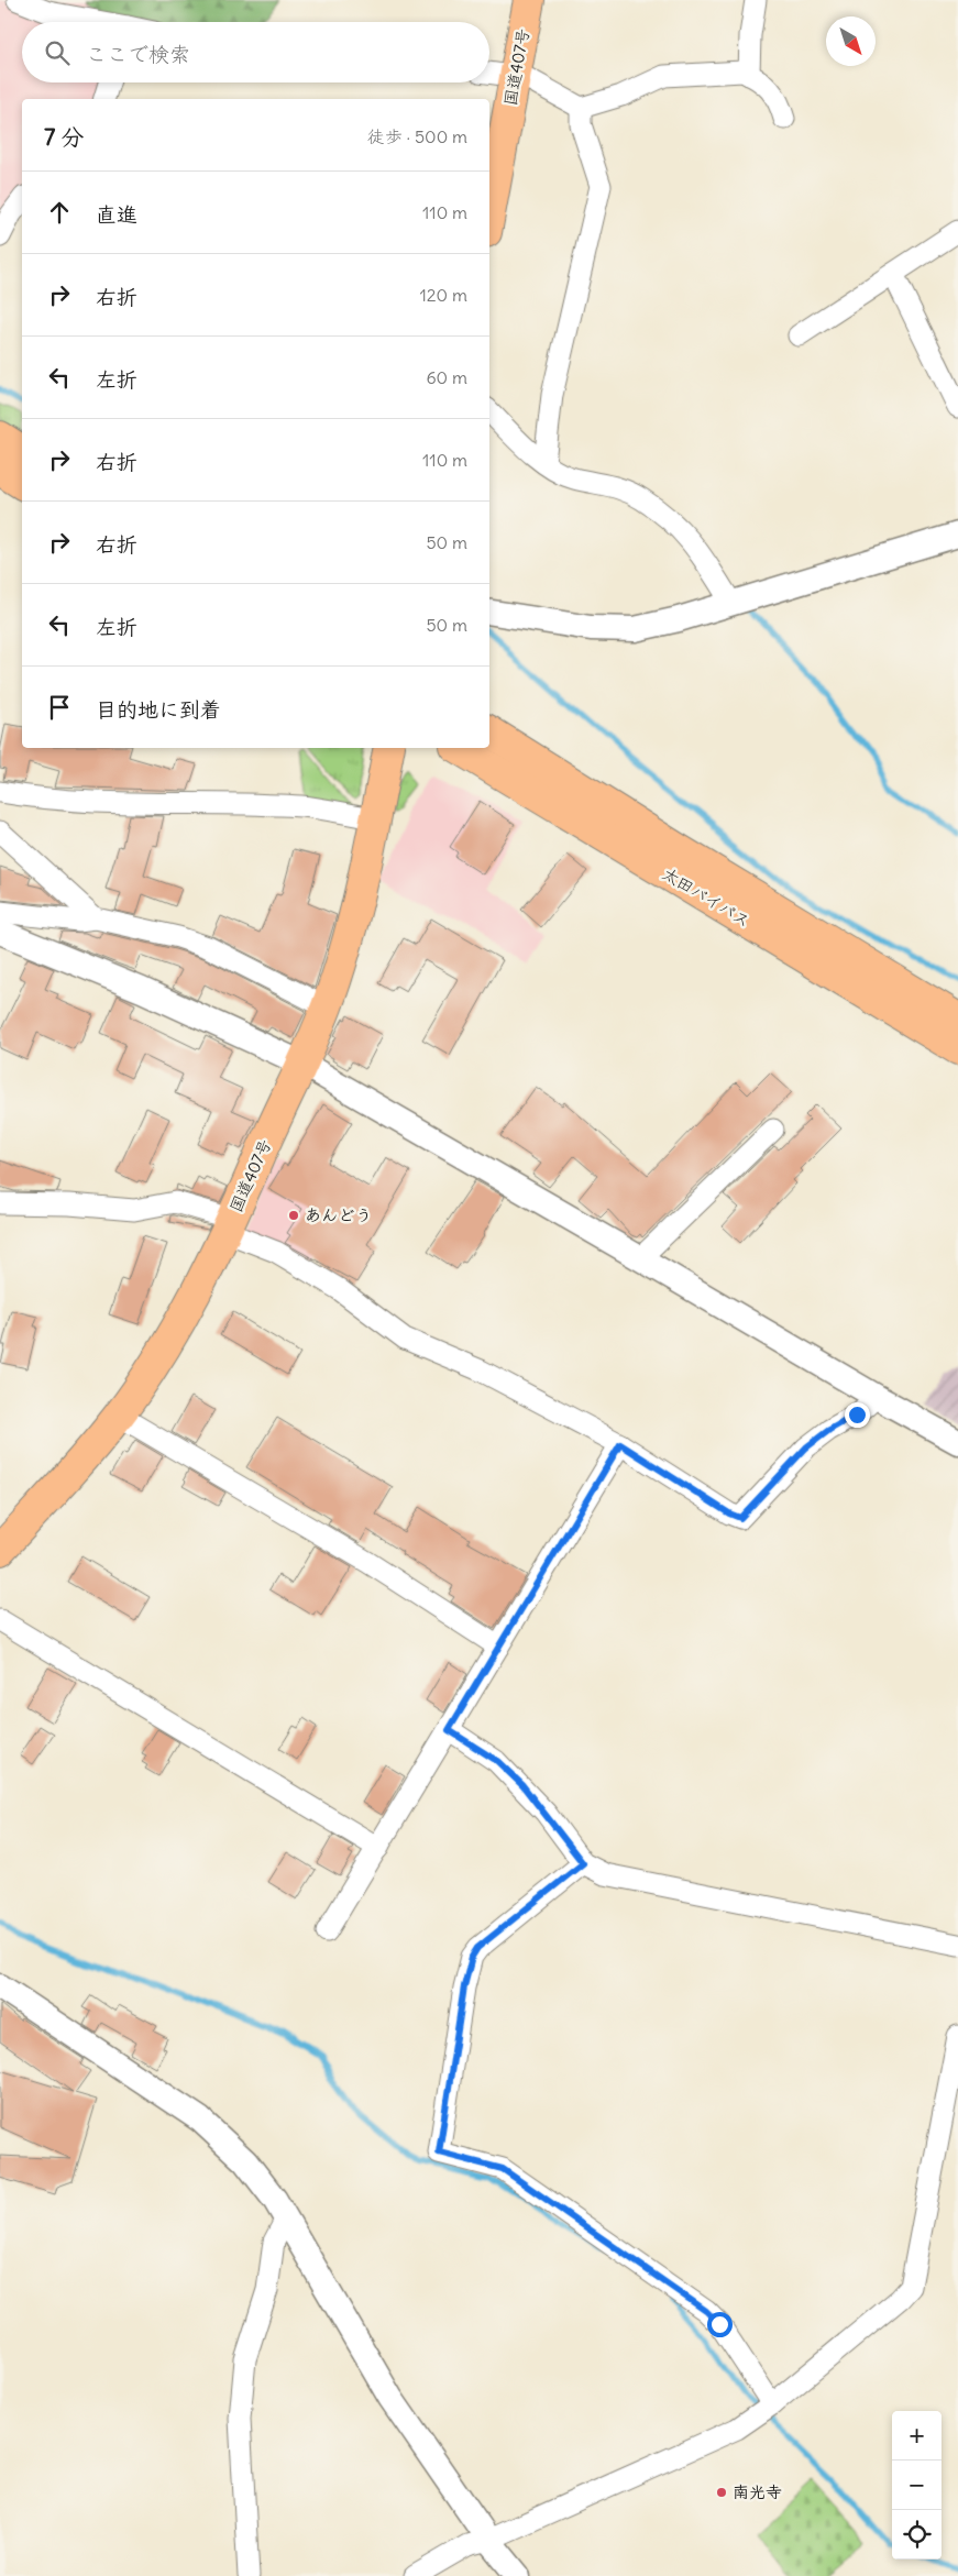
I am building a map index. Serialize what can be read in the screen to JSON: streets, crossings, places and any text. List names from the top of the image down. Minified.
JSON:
{"streets":{"highway":["国道407号","太田バイパス"]},"places":["あんどう","南光寺"],"north":"bottom right","page":{"search":"ここで検索","heading":["7 分","徒歩 · 500 m"],"list":[["直進","110 m"],["右折","120 m"],["左折","60 m"],["右折","110 m"],["右折","50 m"],["左折","50 m"],"目的地に到着"],"map_buttons":["+","−"]}}
